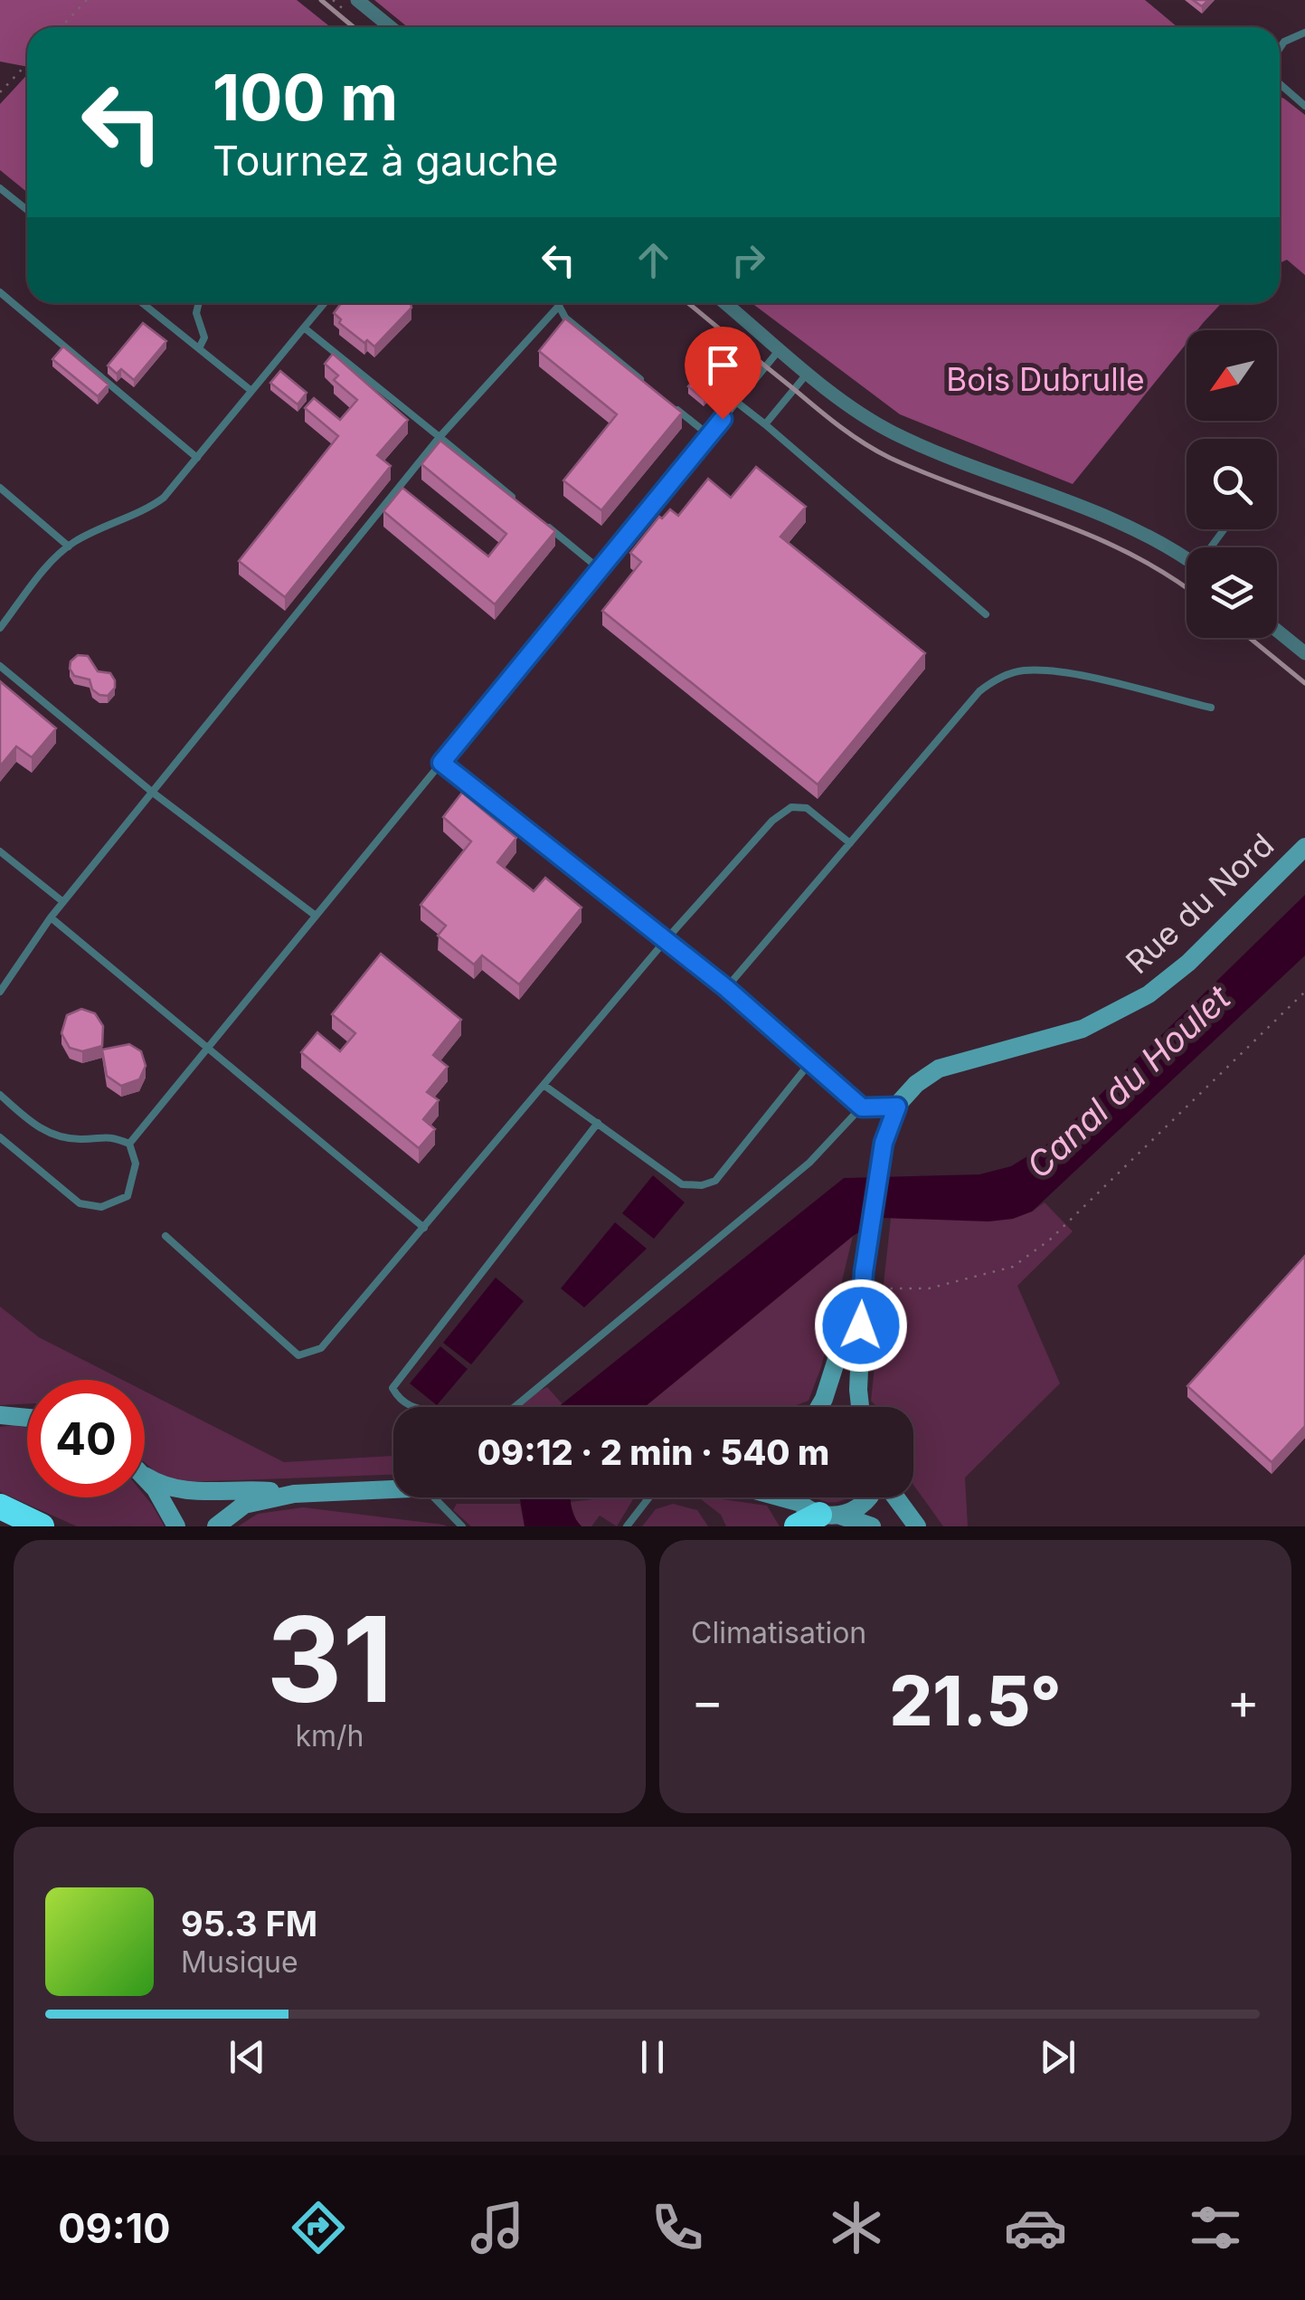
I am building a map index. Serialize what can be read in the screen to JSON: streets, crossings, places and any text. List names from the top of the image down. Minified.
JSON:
{"streets":{"street":["Rue du Nord"]},"water":["Canal du Houlet"],"parks":["Bois Dubrulle"],"north":"bottom left","page":{"turn":["100 m","Tournez à gauche"],"limit":"40","trip":"09:12 · 2 min · 540 m","tile":[["31","km/h"],"Climatisation"],"heat":["−","21.5°","+"],"song":["95.3 FM","Musique"],"tabs":"09:10"}}
